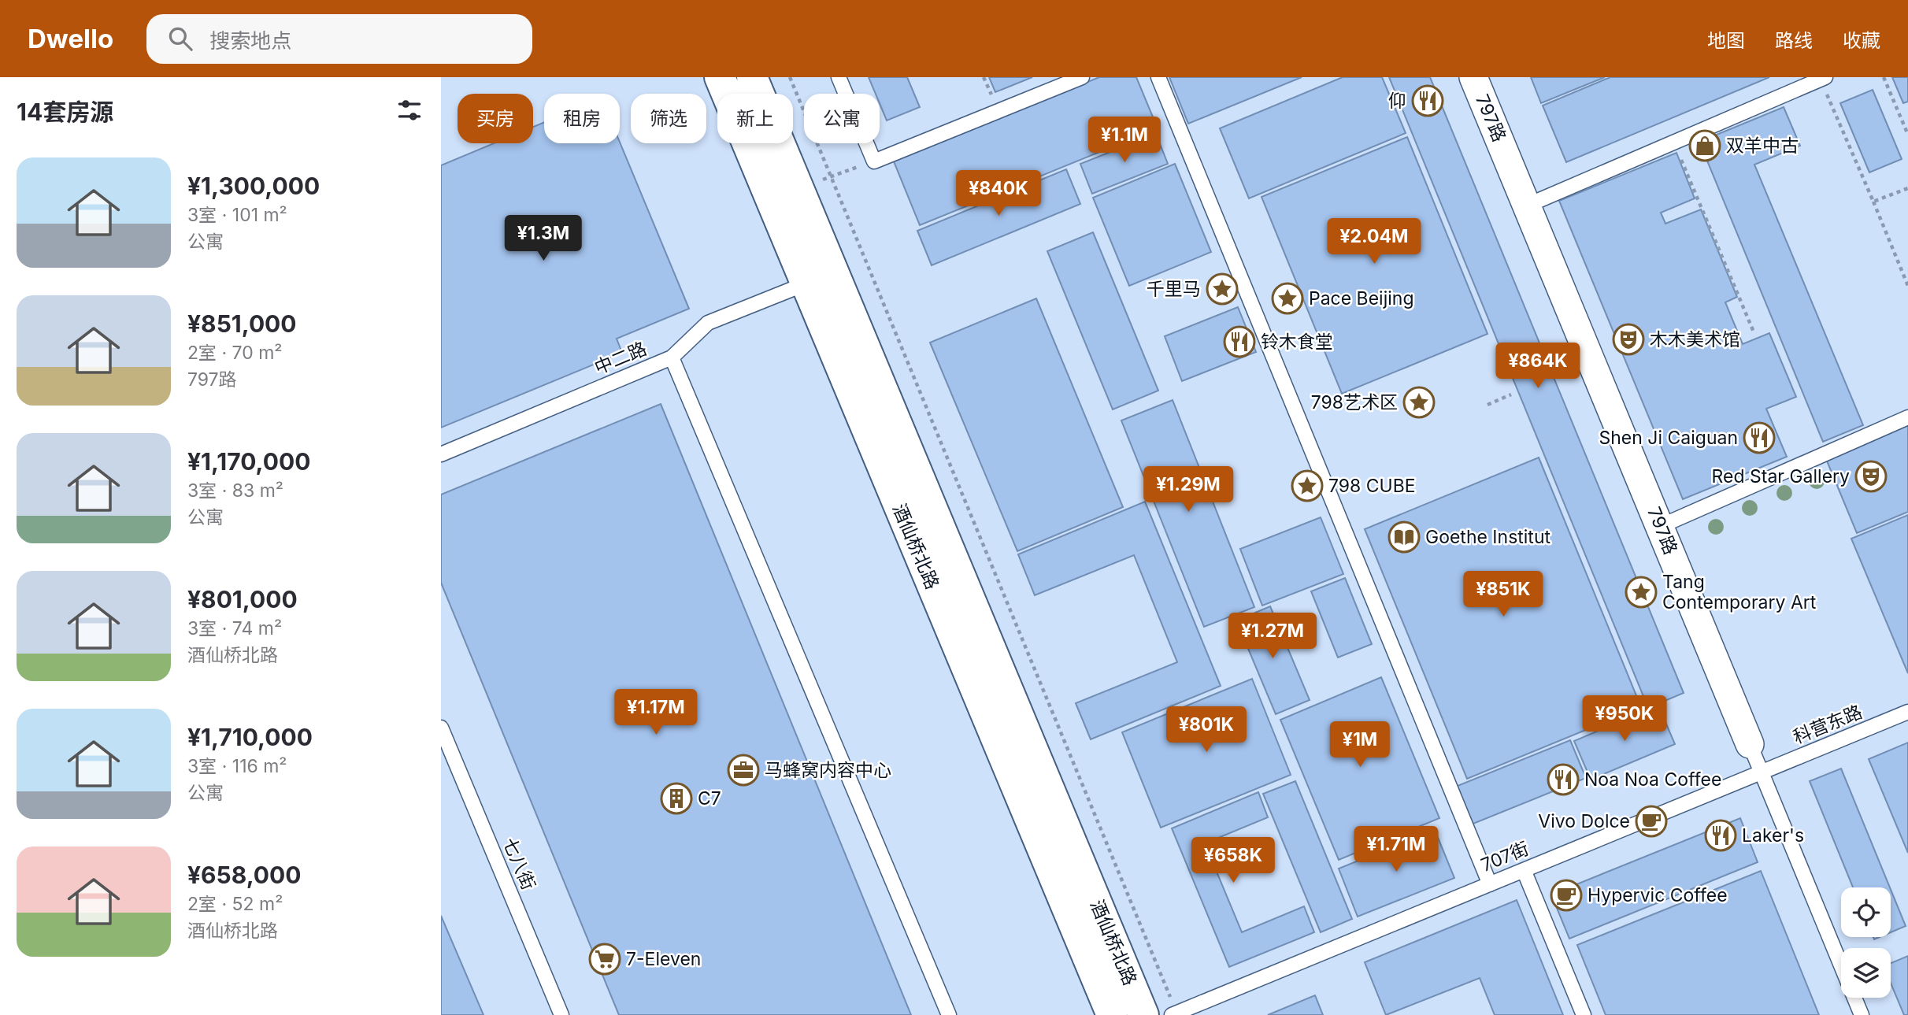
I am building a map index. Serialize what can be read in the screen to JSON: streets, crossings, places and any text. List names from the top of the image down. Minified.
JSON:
{"streets":{"street":["797路","酒仙桥北路"],"lane":["中二路","科营东路","707街","七八街"]},"crossings":[["797路","科营东路"],["797路","707街"],["中二路","酒仙桥北路"],["科营东路","707街"]],"places":{"restaurant":["仰","铃木食堂","Shen Ji Caiguan","Noa Noa Coffee","Laker's"],"shop":["双羊中古"],"place":["千里马","Pace Beijing","798艺术区","798 CUBE","Tang Contemporary Art"],"theatre":["木木美术馆","Red Star Gallery"],"library":["Goethe Institut"],"office":["马蜂窝内容中心"],"building":["C7"],"cafe":["Vivo Dolce","Hypervic Coffee"],"supermarket":["7-Eleven"]},"page":{"header":"Dwello","search":"搜索地点","nav":["地图","路线","收藏"],"heading":"14套房源","chip":["买房","租房","筛选","新上","公寓"],"price":["¥1.1M","¥840K","¥1.3M","¥2.04M","¥864K","¥1.29M","¥851K","¥1.27M","¥1.17M","¥950K","¥801K","¥1M","¥1.71M","¥658K"],"list":[{"name":"¥1,300,000","note":"3室 · 101 m² · 公寓"},{"name":"¥851,000","note":"2室 · 70 m² · 797路"},{"name":"¥1,170,000","note":"3室 · 83 m² · 公寓"},{"name":"¥801,000","note":"3室 · 74 m² · 酒仙桥北路"},{"name":"¥1,710,000","note":"3室 · 116 m² · 公寓"},{"name":"¥658,000","note":"2室 · 52 m² · 酒仙桥北路"}]}}
